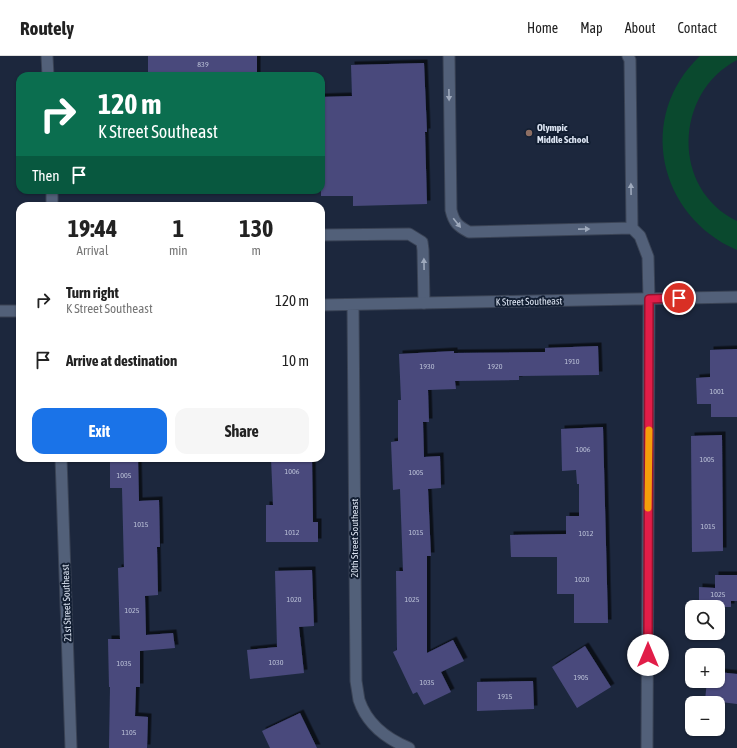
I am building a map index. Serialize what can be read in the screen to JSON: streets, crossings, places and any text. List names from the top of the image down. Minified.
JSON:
{"streets":{"street":["K Street Southeast","20th Street Southeast","21st Street Southeast"]},"crossings":[["K Street Southeast","20th Street Southeast"]],"places":["Olympic Middle School"],"house_numbers":["839","1910","1930","1920","1001","1006","1005","1006","1005","1005","1015","1015","1012","1015","1012","1020","1025","1020","1025","1025","1030","1035","1905","1035","1915","1105"],"page":{"header":"Routely","nav":["Home","Map","About","Contact"],"turn":["120 m","K Street Southeast"],"then":"Then","eta":["19:44","Arrival","1","min","130","m"],"list":[{"name":"Turn right","note":"K Street Southeast","value":"120 m"},{"name":"Arrive at destination","value":"10 m"}],"buttons":["Exit","Share"],"map_buttons":["+","−"]}}
